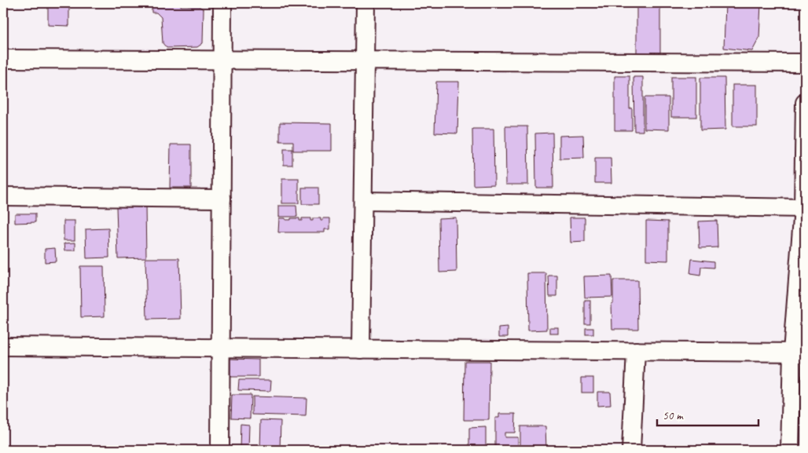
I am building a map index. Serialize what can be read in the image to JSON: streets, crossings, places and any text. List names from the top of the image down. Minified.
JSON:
{"scale_bar":"50 m"}
